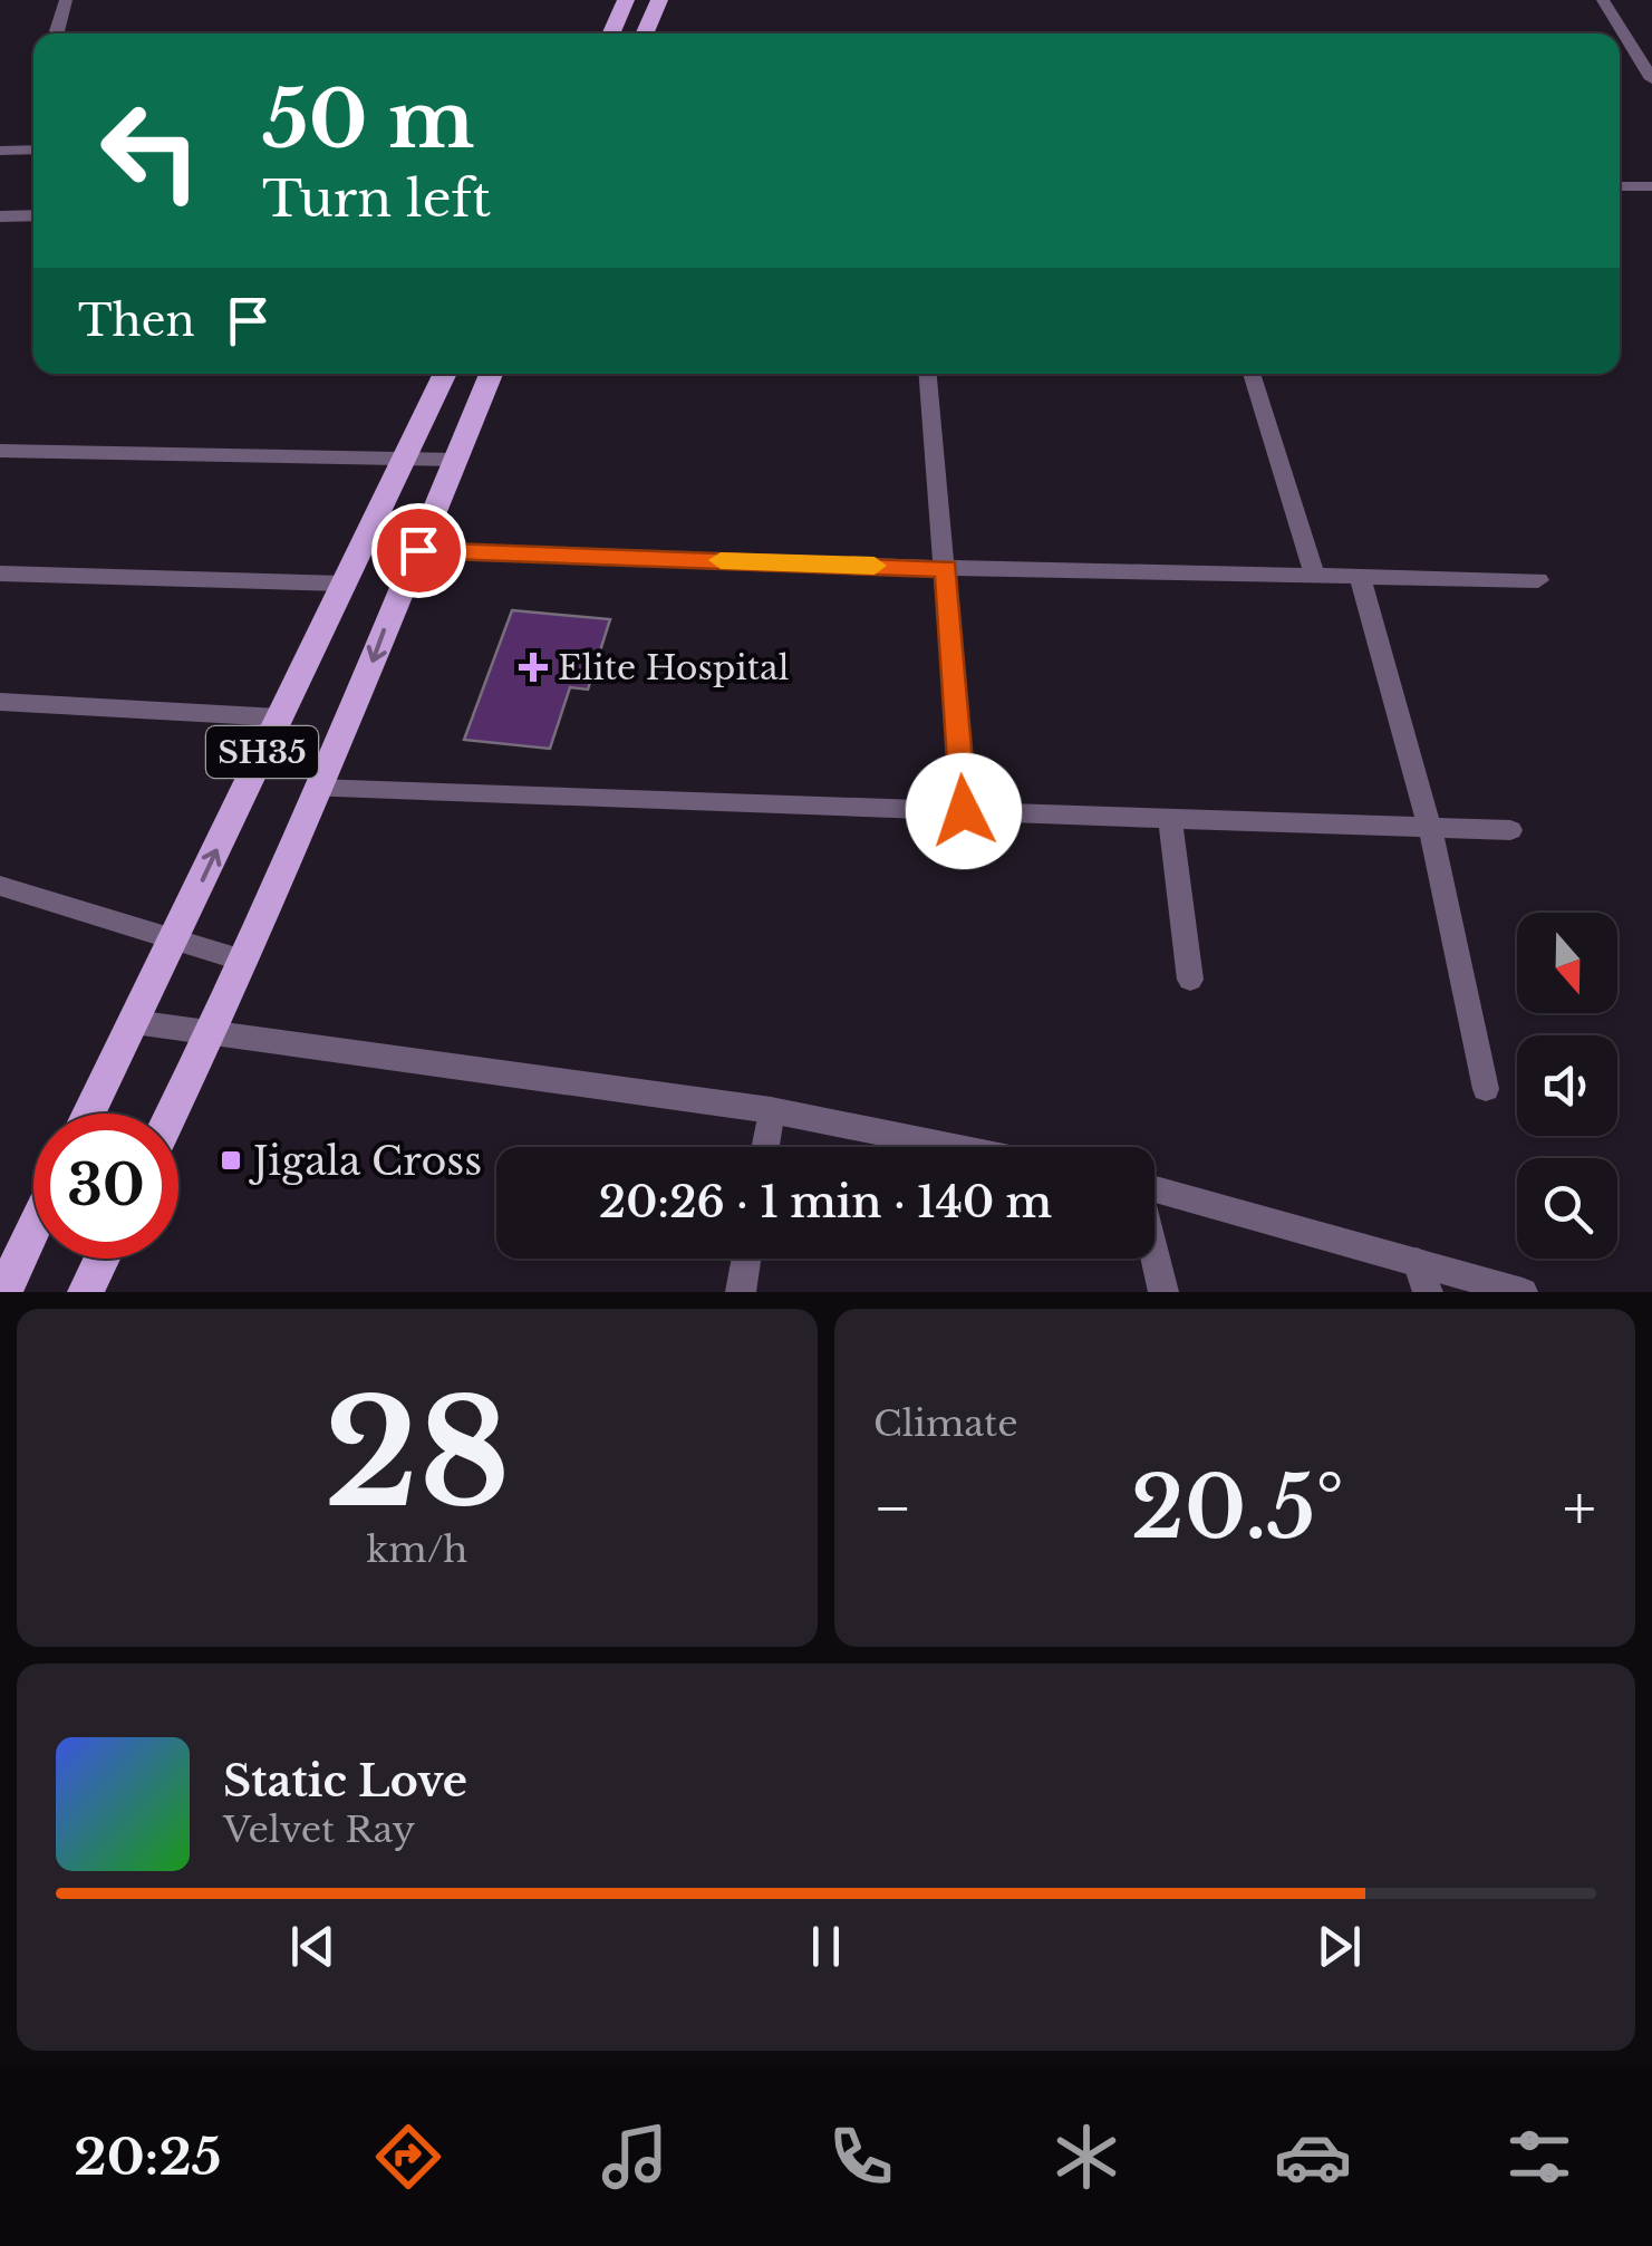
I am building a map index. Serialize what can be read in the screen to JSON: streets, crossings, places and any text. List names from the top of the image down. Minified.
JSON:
{"streets":{"main road":["SH35"]},"places":{"health":["Elite Hospital"],"transit":["Jigala Cross"]},"north":"bottom","page":{"turn":["50 m","Turn left"],"then":"Then","limit":"30","trip":"20:26 · 1 min · 140 m","tile":[["28","km/h"],"Climate"],"heat":["−","20.5°","+"],"song":["Static Love","Velvet Ray"],"tabs":"20:25"}}
